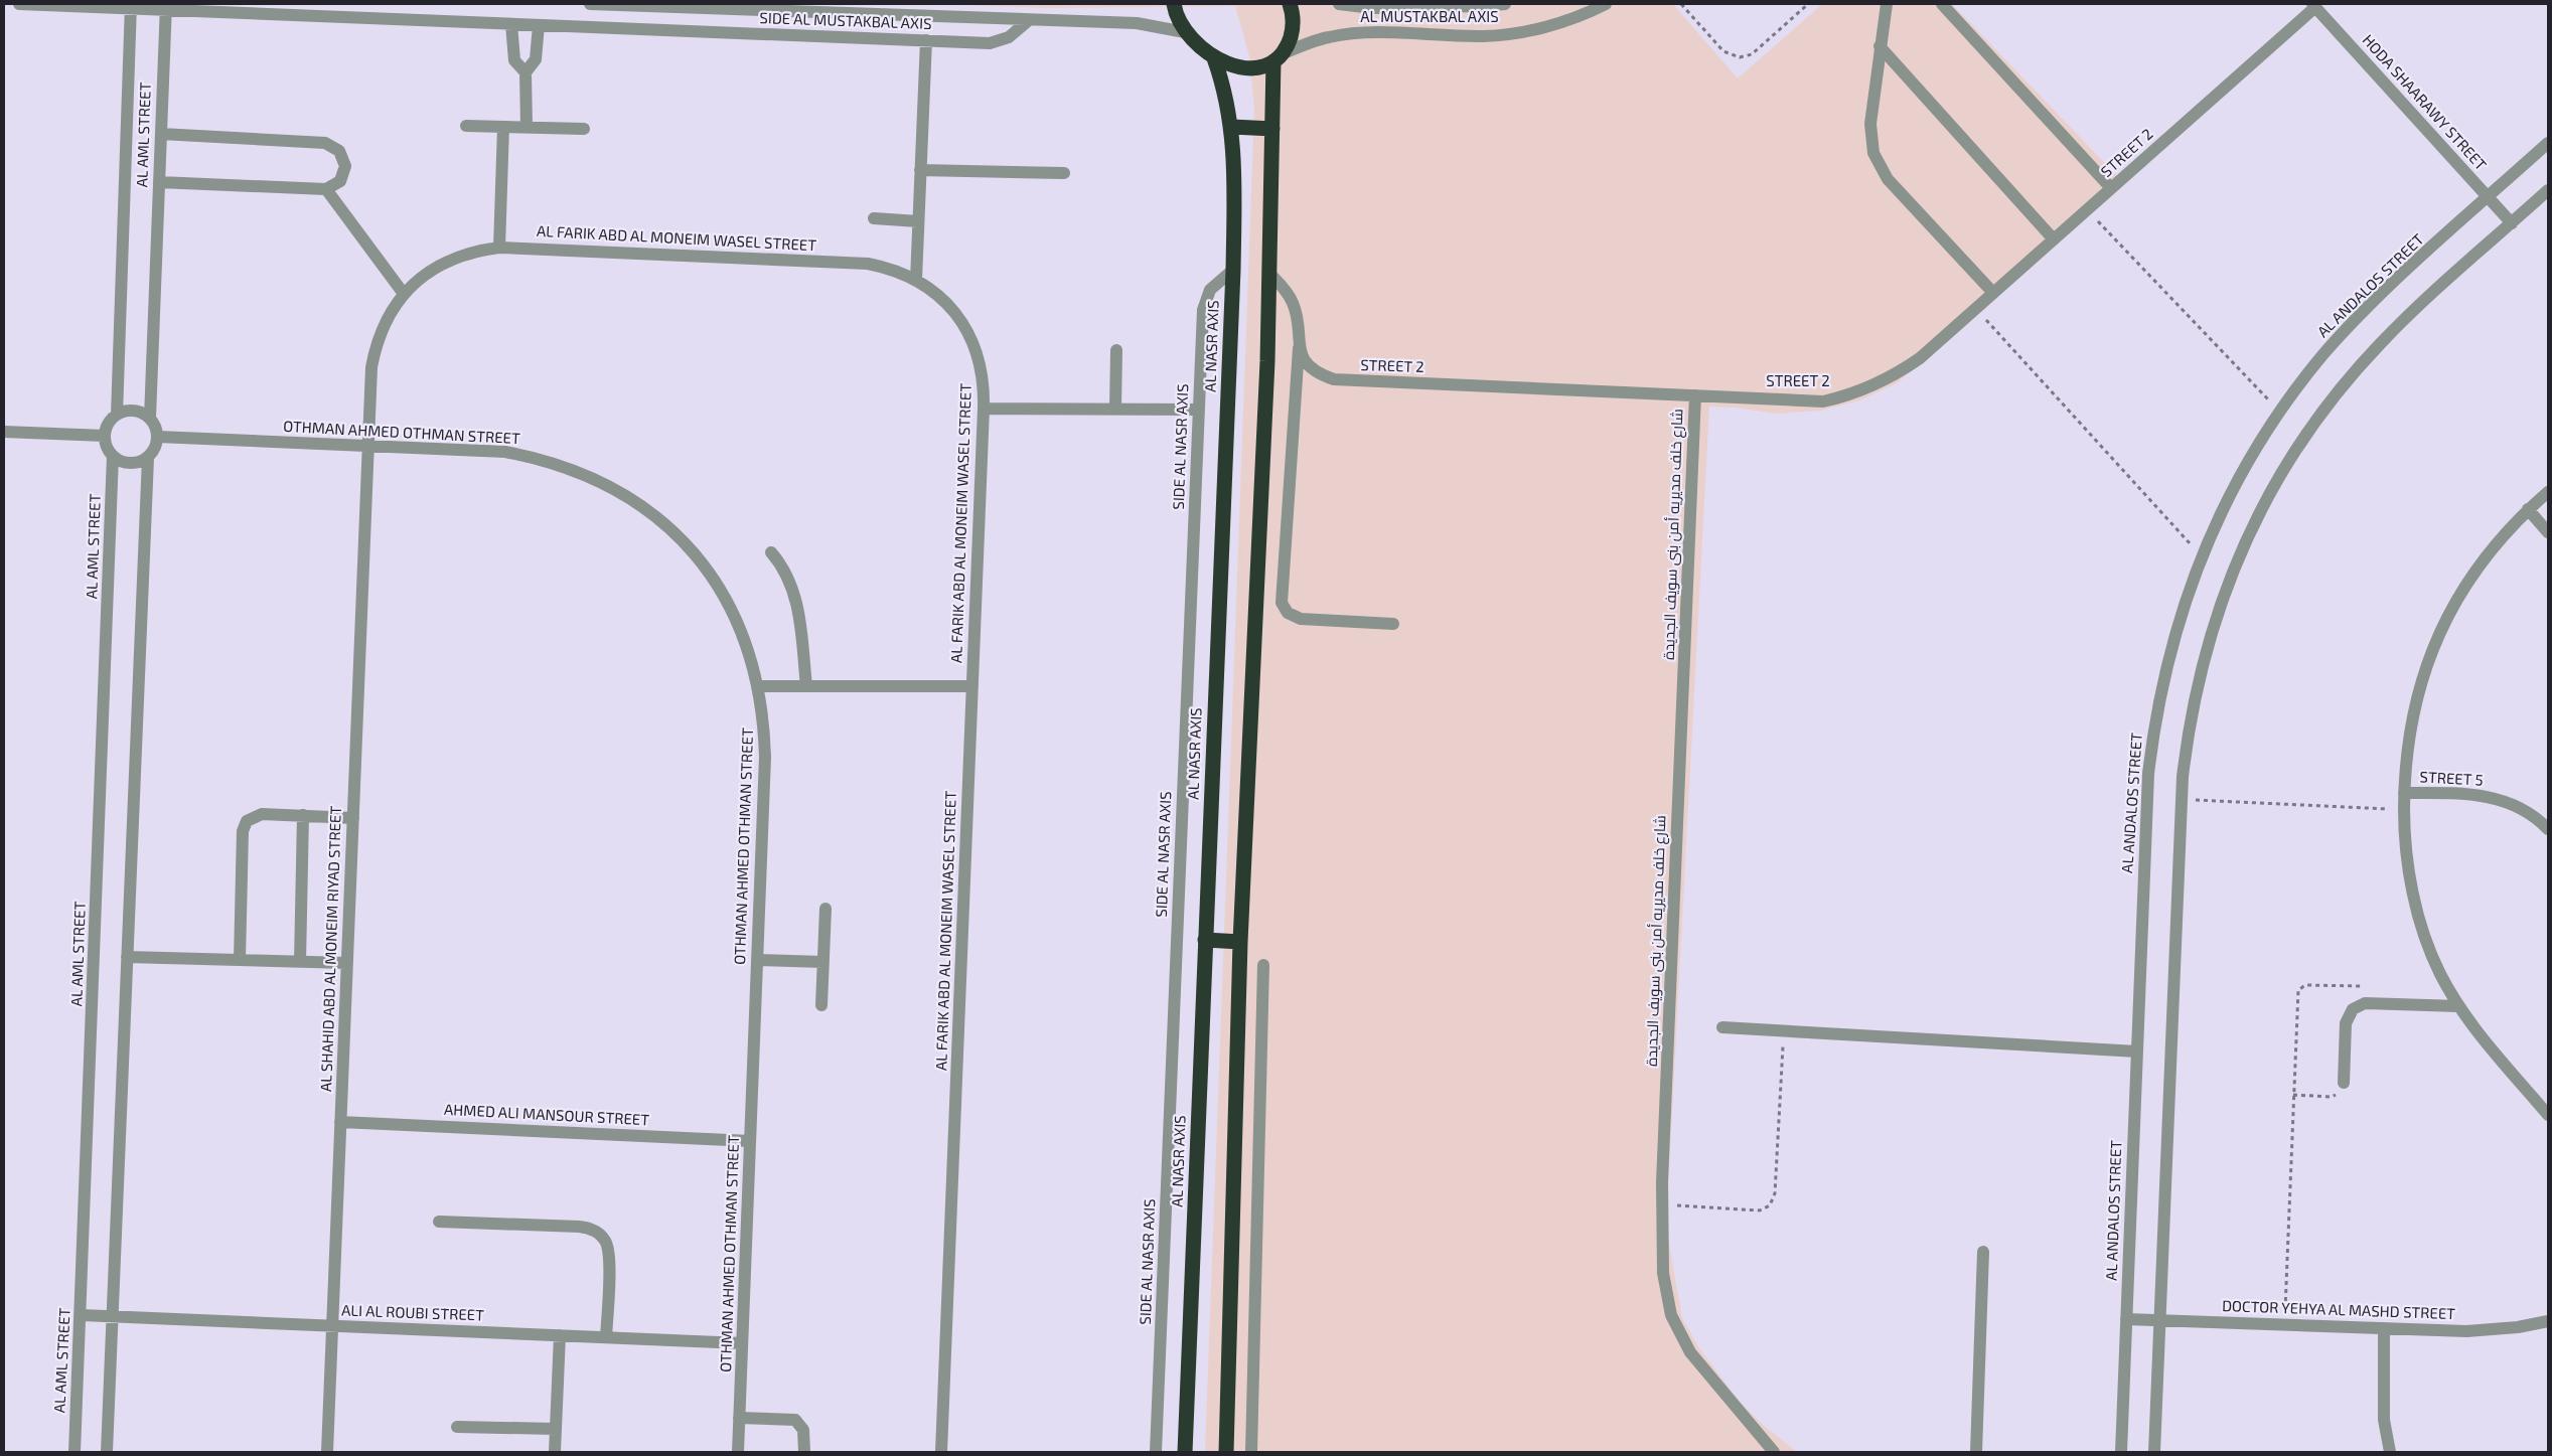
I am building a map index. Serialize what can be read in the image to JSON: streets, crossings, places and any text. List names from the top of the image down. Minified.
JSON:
{"streets":{"highway":["AL NASR AXIS"],"street":["AL MUSTAKBAL AXIS","SIDE AL MUSTAKBAL AXIS","HODA SHAARAWY STREET","AL AML STREET","STREET 2","AL FARIK ABD AL MONEIM WASEL STREET","AL ANDALOS STREET","OTHMAN AHMED OTHMAN STREET","SIDE AL NASR AXIS","شارع خلف مديريه أمن بنى سويف الجديدة","STREET 5","AL SHAHID ABD AL MONEIM RIYAD STREET","AHMED ALI MANSOUR STREET","DOCTOR YEHYA AL MASHD STREET","ALI AL ROUBI STREET"]},"crossings":[["SIDE AL MUSTAKBAL AXIS","AL AML STREET"],["HODA SHAARAWY STREET","STREET 2"],["HODA SHAARAWY STREET","AL ANDALOS STREET"],["AL AML STREET","OTHMAN AHMED OTHMAN STREET"],["AL AML STREET","ALI AL ROUBI STREET"],["STREET 2","شارع خلف مديريه أمن بنى سويف الجديدة"],["AL FARIK ABD AL MONEIM WASEL STREET","OTHMAN AHMED OTHMAN STREET"],["AL FARIK ABD AL MONEIM WASEL STREET","AL SHAHID ABD AL MONEIM RIYAD STREET"],["AL ANDALOS STREET","DOCTOR YEHYA AL MASHD STREET"],["AL NASR AXIS","SIDE AL NASR AXIS"],["OTHMAN AHMED OTHMAN STREET","AL SHAHID ABD AL MONEIM RIYAD STREET"],["OTHMAN AHMED OTHMAN STREET","AHMED ALI MANSOUR STREET"],["OTHMAN AHMED OTHMAN STREET","ALI AL ROUBI STREET"],["AL SHAHID ABD AL MONEIM RIYAD STREET","AHMED ALI MANSOUR STREET"],["AL SHAHID ABD AL MONEIM RIYAD STREET","ALI AL ROUBI STREET"]]}
